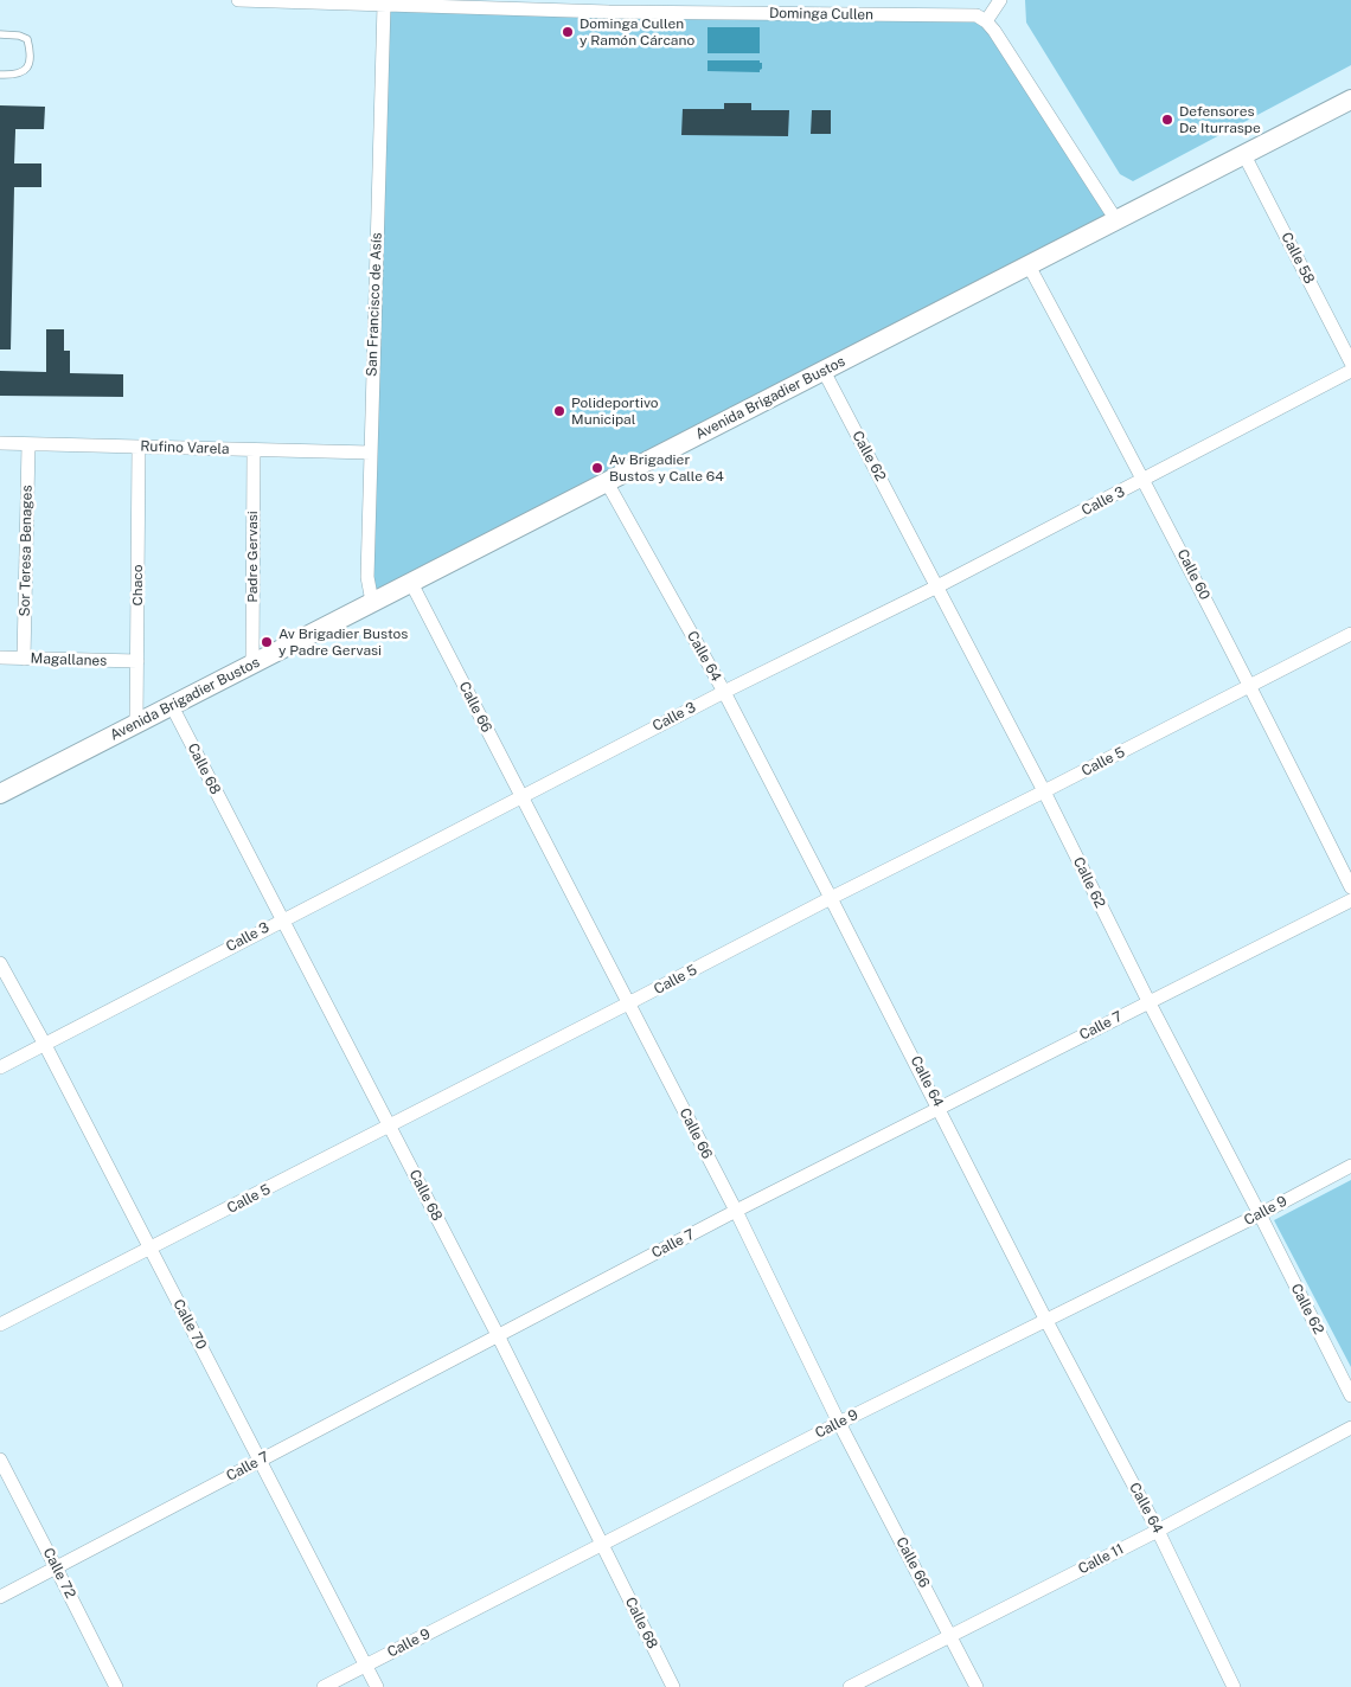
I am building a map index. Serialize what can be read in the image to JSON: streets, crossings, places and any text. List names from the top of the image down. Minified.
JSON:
{"streets":{"street":["Dominga Cullen","Calle 58","San Francisco de Asís","Avenida Brigadier Bustos","Rufino Varela","Calle 62","Calle 3","Sor Teresa Benages","Padre Gervasi","Calle 60","Chaco","Calle 64","Magallanes","Calle 66","Calle 5","Calle 68","Calle 7","Calle 9","Calle 70","Calle 11","Calle 72"]},"crossings":[["Dominga Cullen","San Francisco de Asís"],["Calle 58","Avenida Brigadier Bustos"],["San Francisco de Asís","Avenida Brigadier Bustos"],["San Francisco de Asís","Rufino Varela"],["Avenida Brigadier Bustos","Calle 62"],["Avenida Brigadier Bustos","Padre Gervasi"],["Avenida Brigadier Bustos","Calle 60"],["Avenida Brigadier Bustos","Chaco"],["Avenida Brigadier Bustos","Calle 64"],["Avenida Brigadier Bustos","Calle 66"],["Avenida Brigadier Bustos","Calle 68"],["Rufino Varela","Sor Teresa Benages"],["Rufino Varela","Padre Gervasi"],["Rufino Varela","Chaco"],["Calle 62","Calle 3"],["Calle 62","Calle 5"],["Calle 62","Calle 7"],["Calle 62","Calle 9"],["Calle 3","Calle 60"],["Calle 3","Calle 64"],["Calle 3","Calle 66"],["Calle 3","Calle 68"],["Calle 3","Calle 70"],["Sor Teresa Benages","Magallanes"],["Calle 60","Calle 5"],["Chaco","Magallanes"],["Calle 64","Calle 5"],["Calle 64","Calle 7"],["Calle 64","Calle 9"],["Calle 64","Calle 11"],["Calle 66","Calle 5"],["Calle 66","Calle 7"],["Calle 66","Calle 9"],["Calle 66","Calle 11"],["Calle 5","Calle 68"],["Calle 5","Calle 70"],["Calle 68","Calle 7"],["Calle 68","Calle 9"],["Calle 7","Calle 70"],["Calle 7","Calle 72"],["Calle 9","Calle 70"]],"places":["Dominga Cullen y Ramón Cárcano","Defensores De Iturraspe","Polideportivo Municipal","Av Brigadier Bustos y Calle 64","Av Brigadier Bustos y Padre Gervasi"]}
